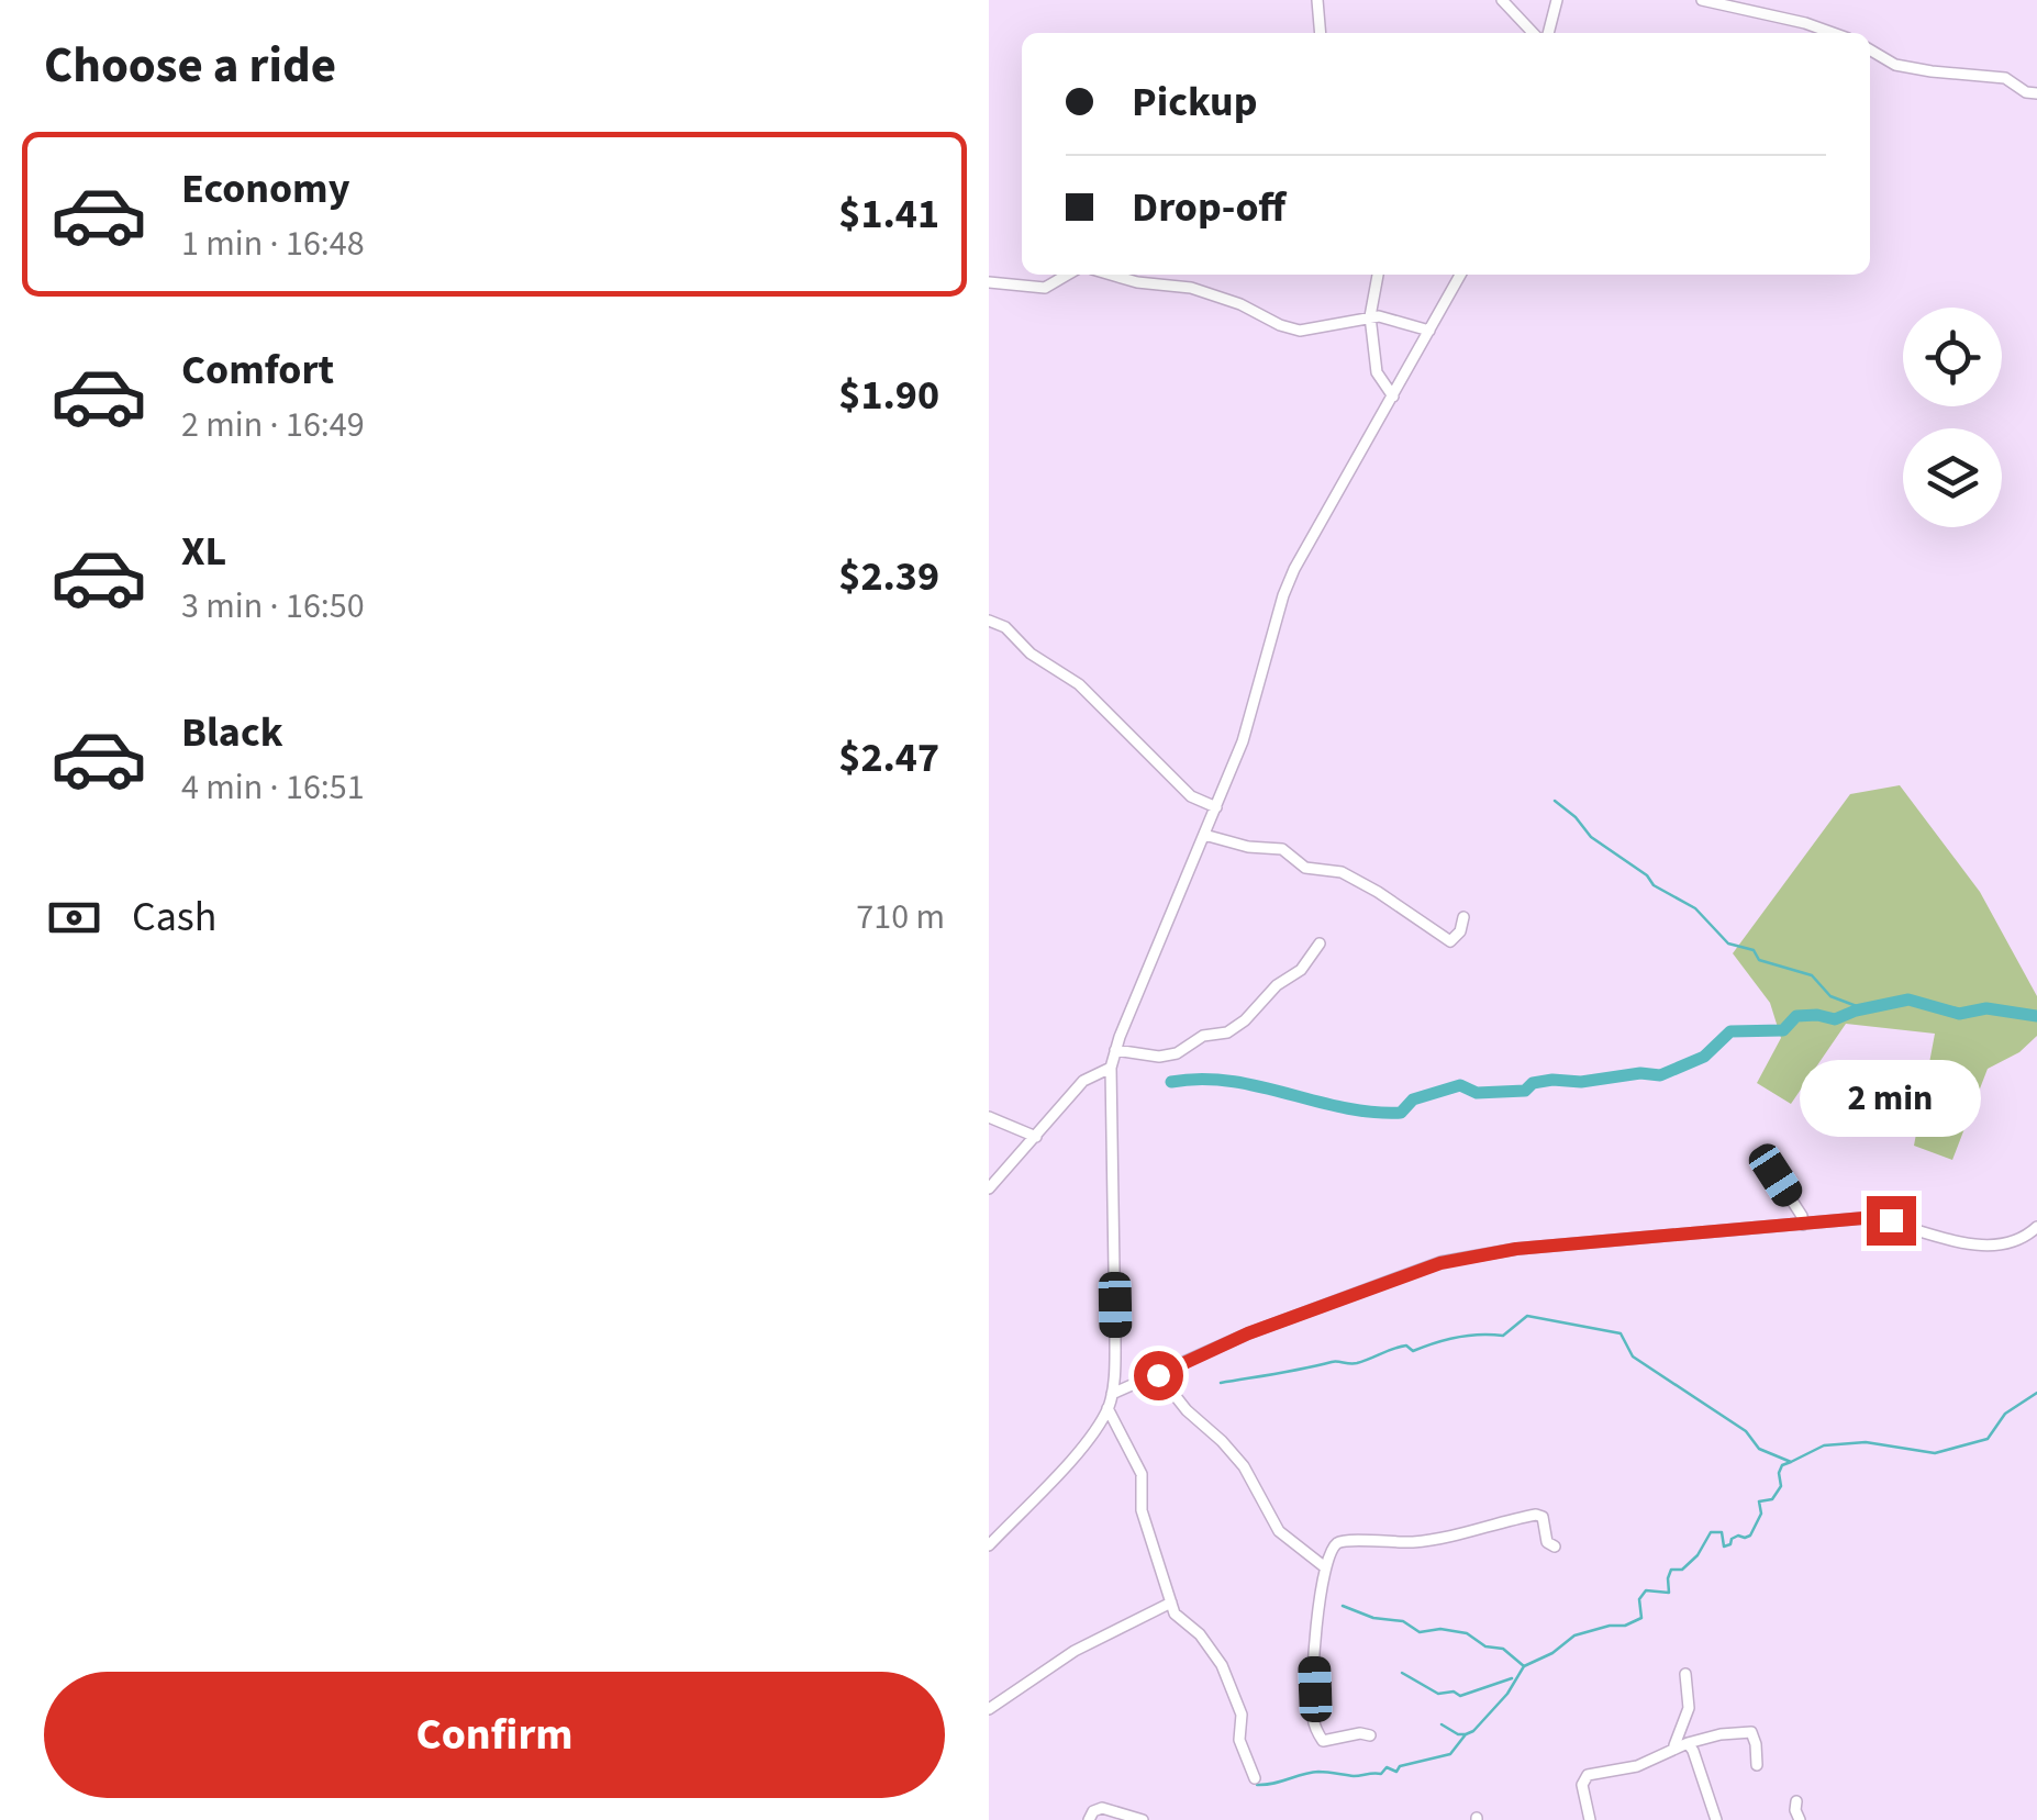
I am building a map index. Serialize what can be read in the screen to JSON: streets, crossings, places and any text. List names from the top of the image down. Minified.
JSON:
{"page":{"heading":"Choose a ride","banner":["Pickup","Drop-off"],"list":[{"name":"Economy","note":"1 min · 16:48","value":"$1.41"},{"name":"Comfort","note":"2 min · 16:49","value":"$1.90"},{"name":"XL","note":"3 min · 16:50","value":"$2.39"},{"name":"Black","note":"4 min · 16:51","value":"$2.47"}],"pay":["Cash","710 m"],"bubble":"2 min","buttons":"Confirm"}}
